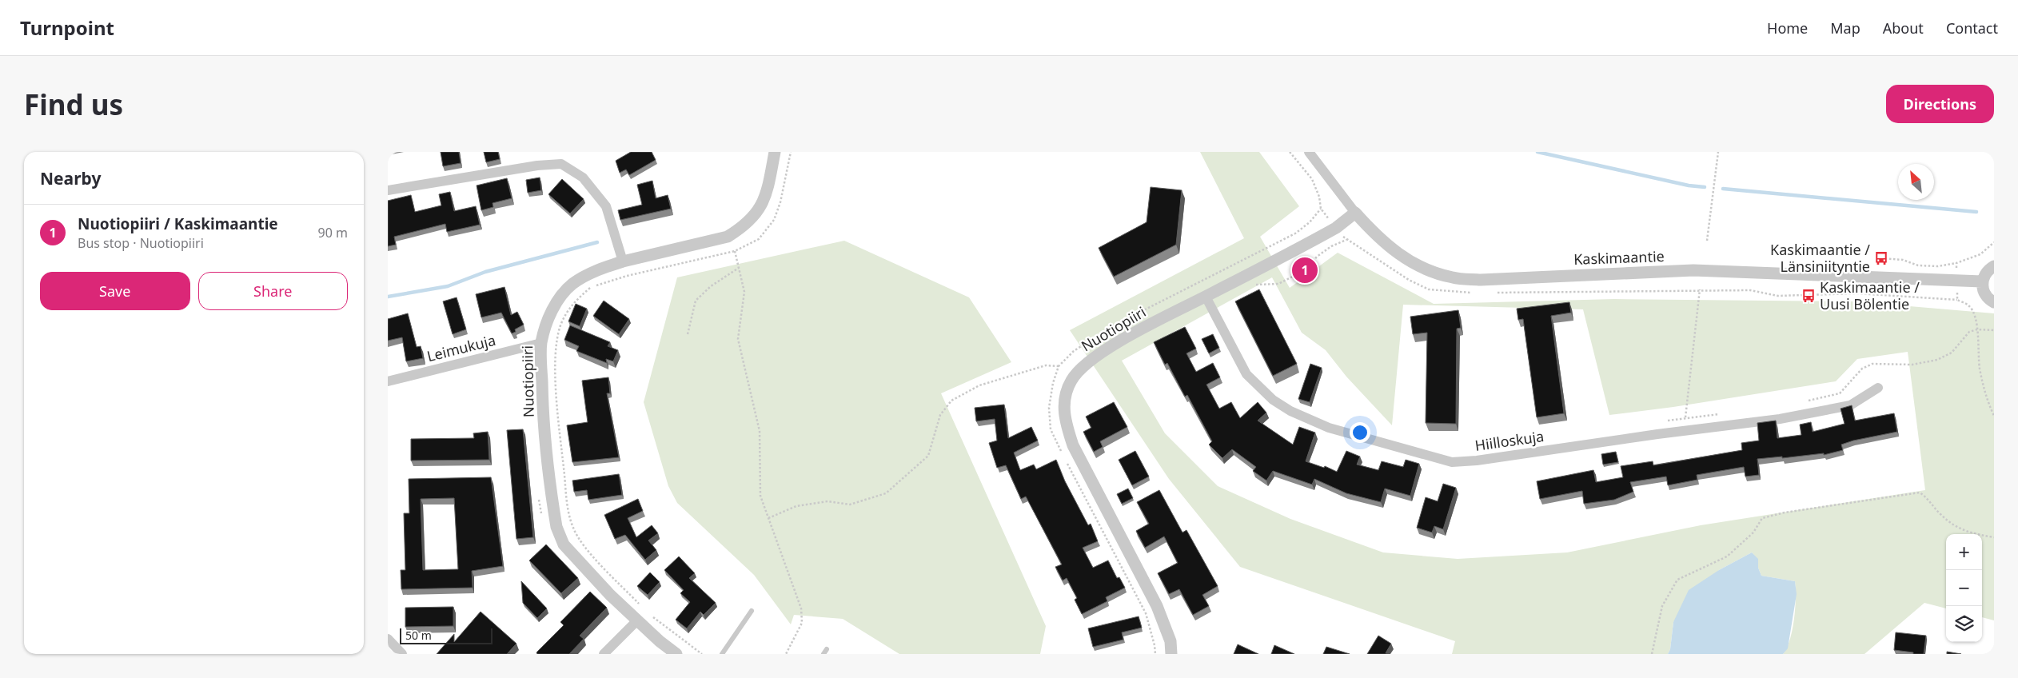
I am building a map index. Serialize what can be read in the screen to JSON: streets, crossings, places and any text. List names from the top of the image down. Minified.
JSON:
{"streets":{"street":["Kaskimaantie","Nuotiopiiri","Leimukuja","Hiilloskuja"]},"crossings":[["Kaskimaantie","Nuotiopiiri"],["Nuotiopiiri","Leimukuja"],["Nuotiopiiri","Hiilloskuja"]],"places":{"bus stop":["Kaskimaantie / Länsiniityntie","Kaskimaantie / Uusi Bölentie"]},"scale_bar":"50 m","north":"top left","page":{"header":"Turnpoint","nav":["Home","Map","About","Contact"],"buttons":["Directions",["Save","Share"]],"title":"Find us","heading":"Nearby","list":[{"mark":"1","name":"Nuotiopiiri / Kaskimaantie","note":"Bus stop · Nuotiopiiri","value":"90 m"}],"pins":"1","map_buttons":["+","−"],"scale":"50 m"}}
